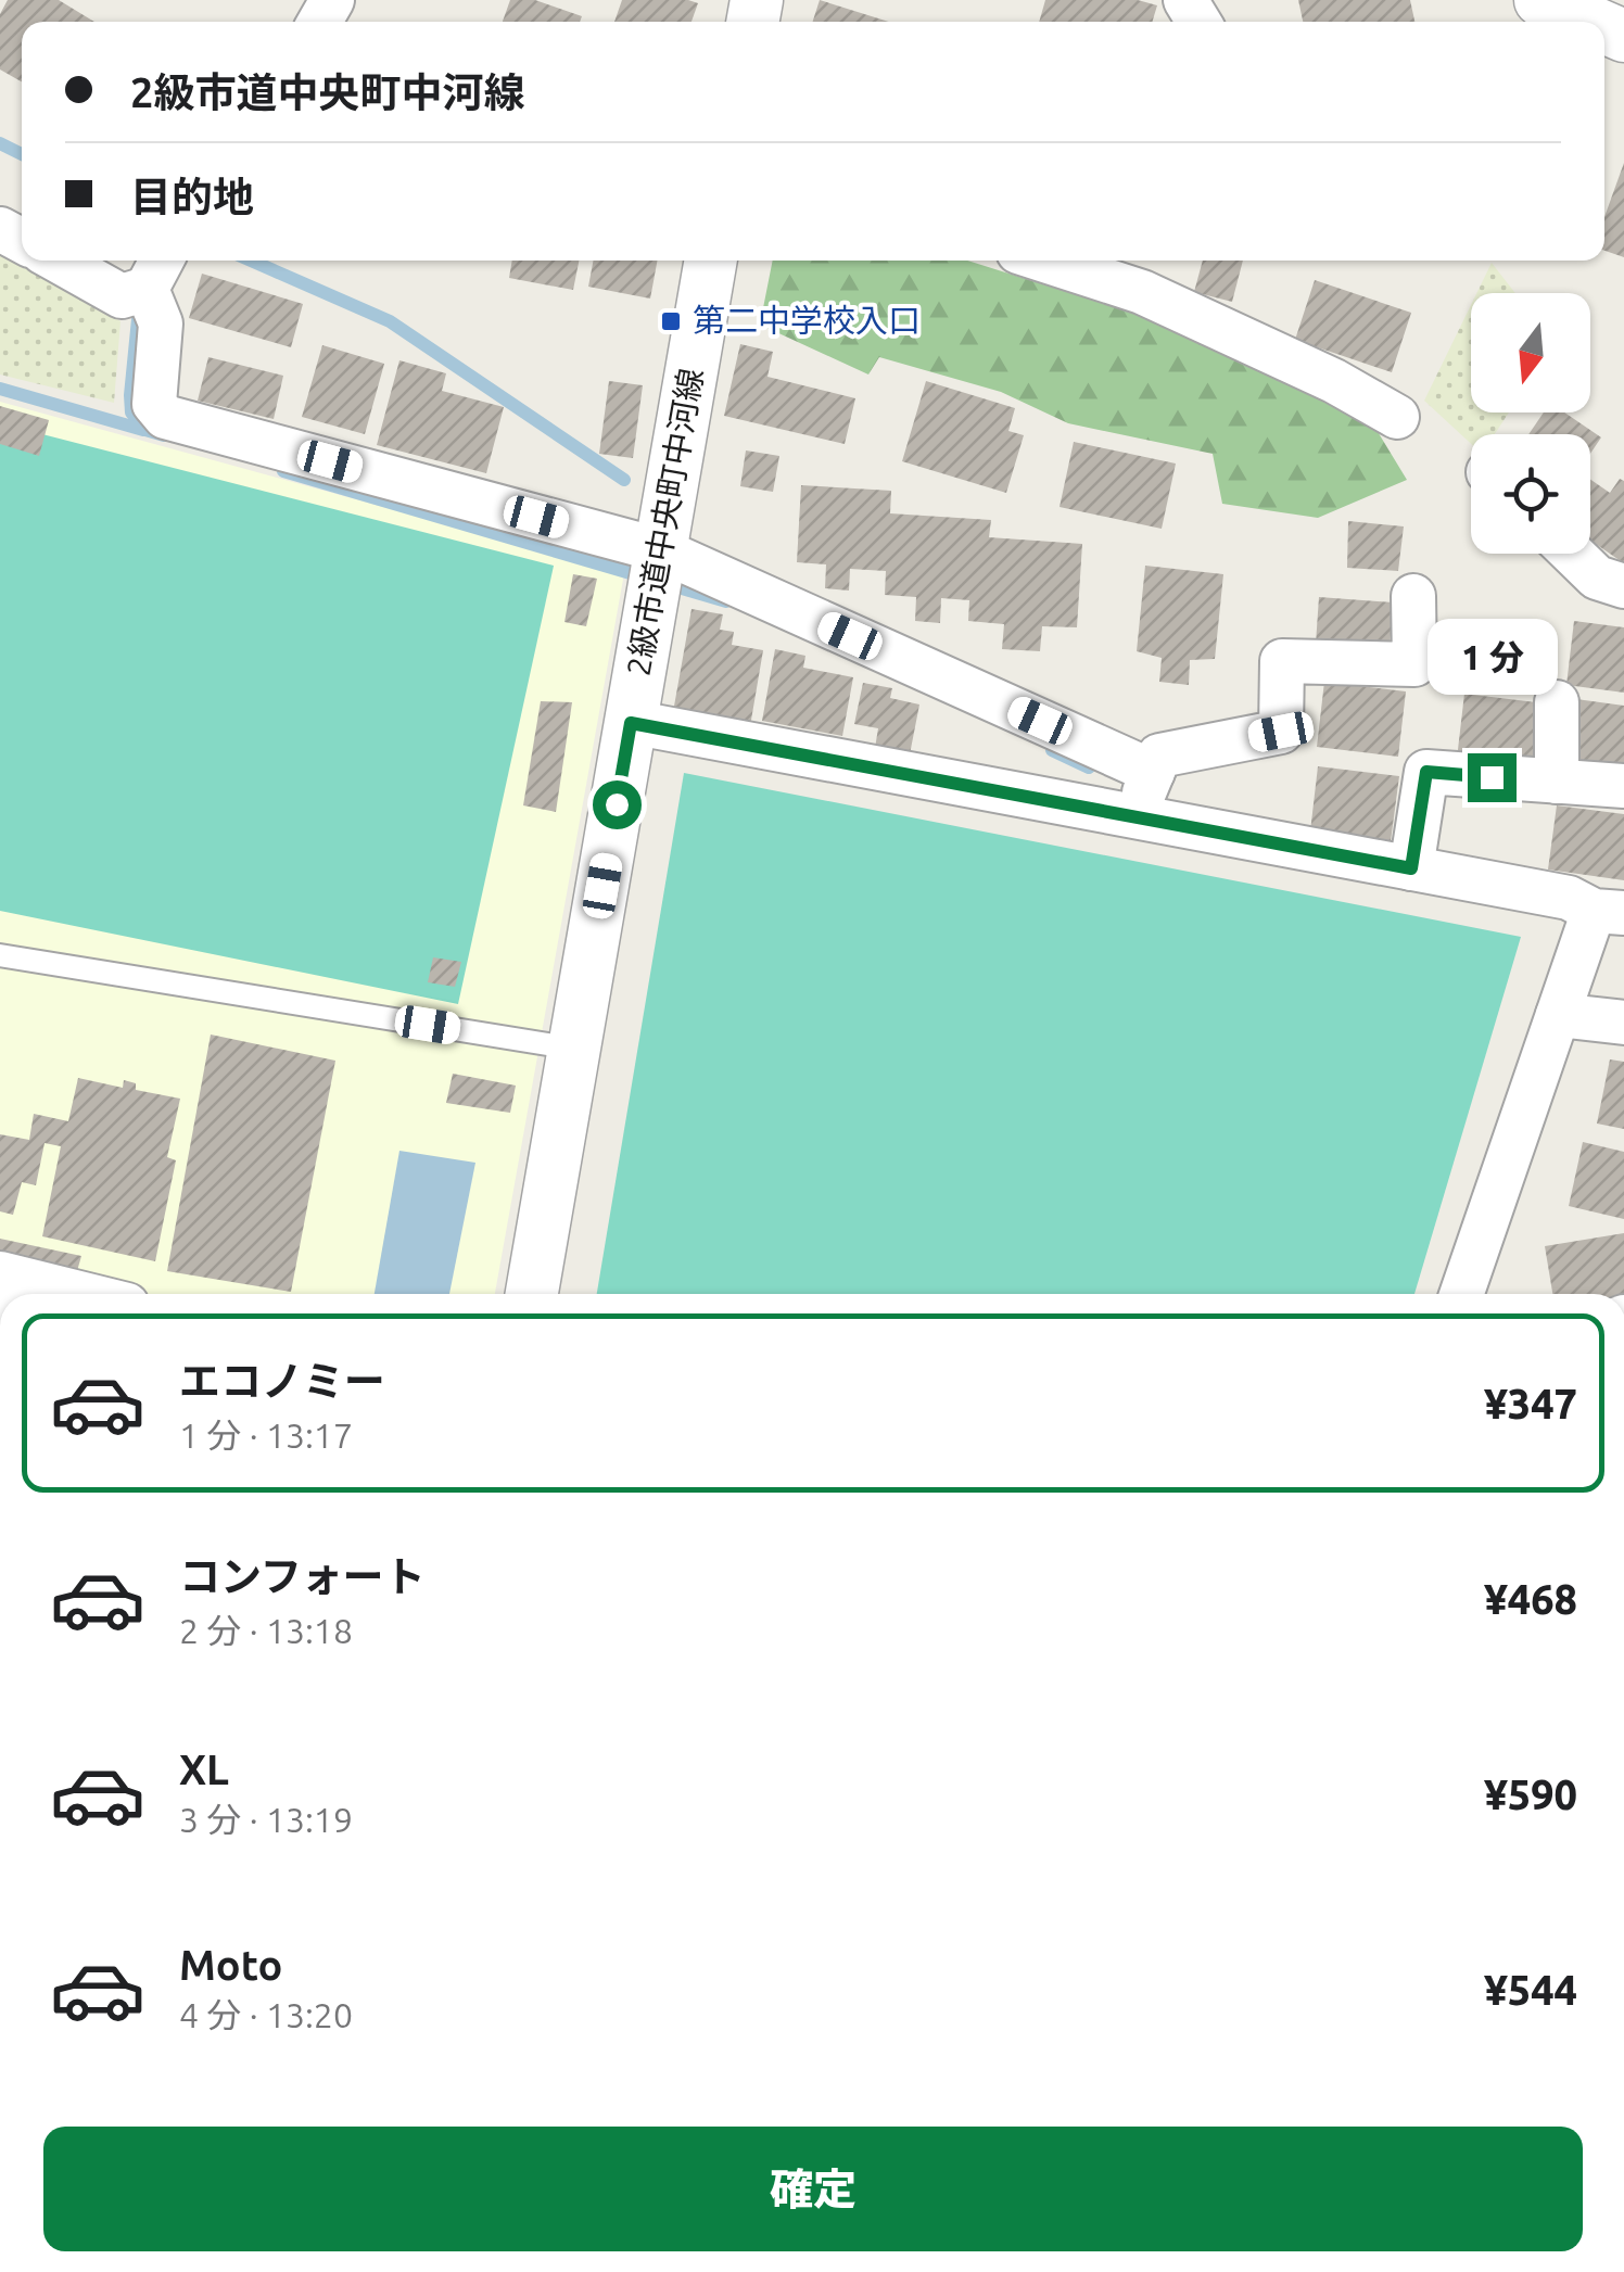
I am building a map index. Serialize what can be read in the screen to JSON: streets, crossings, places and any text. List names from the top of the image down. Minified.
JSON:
{"streets":{"street":["2級市道中央町中河線"]},"places":{"transit":["第二中学校入口"]},"north":"bottom","page":{"banner":["2級市道中央町中河線","目的地"],"bubble":"1 分","list":[{"name":"エコノミー","note":"1 分 · 13:17","value":"¥347"},{"name":"コンフォート","note":"2 分 · 13:18","value":"¥468"},{"name":"XL","note":"3 分 · 13:19","value":"¥590"},{"name":"Moto","note":"4 分 · 13:20","value":"¥544"}],"buttons":"確定"}}
